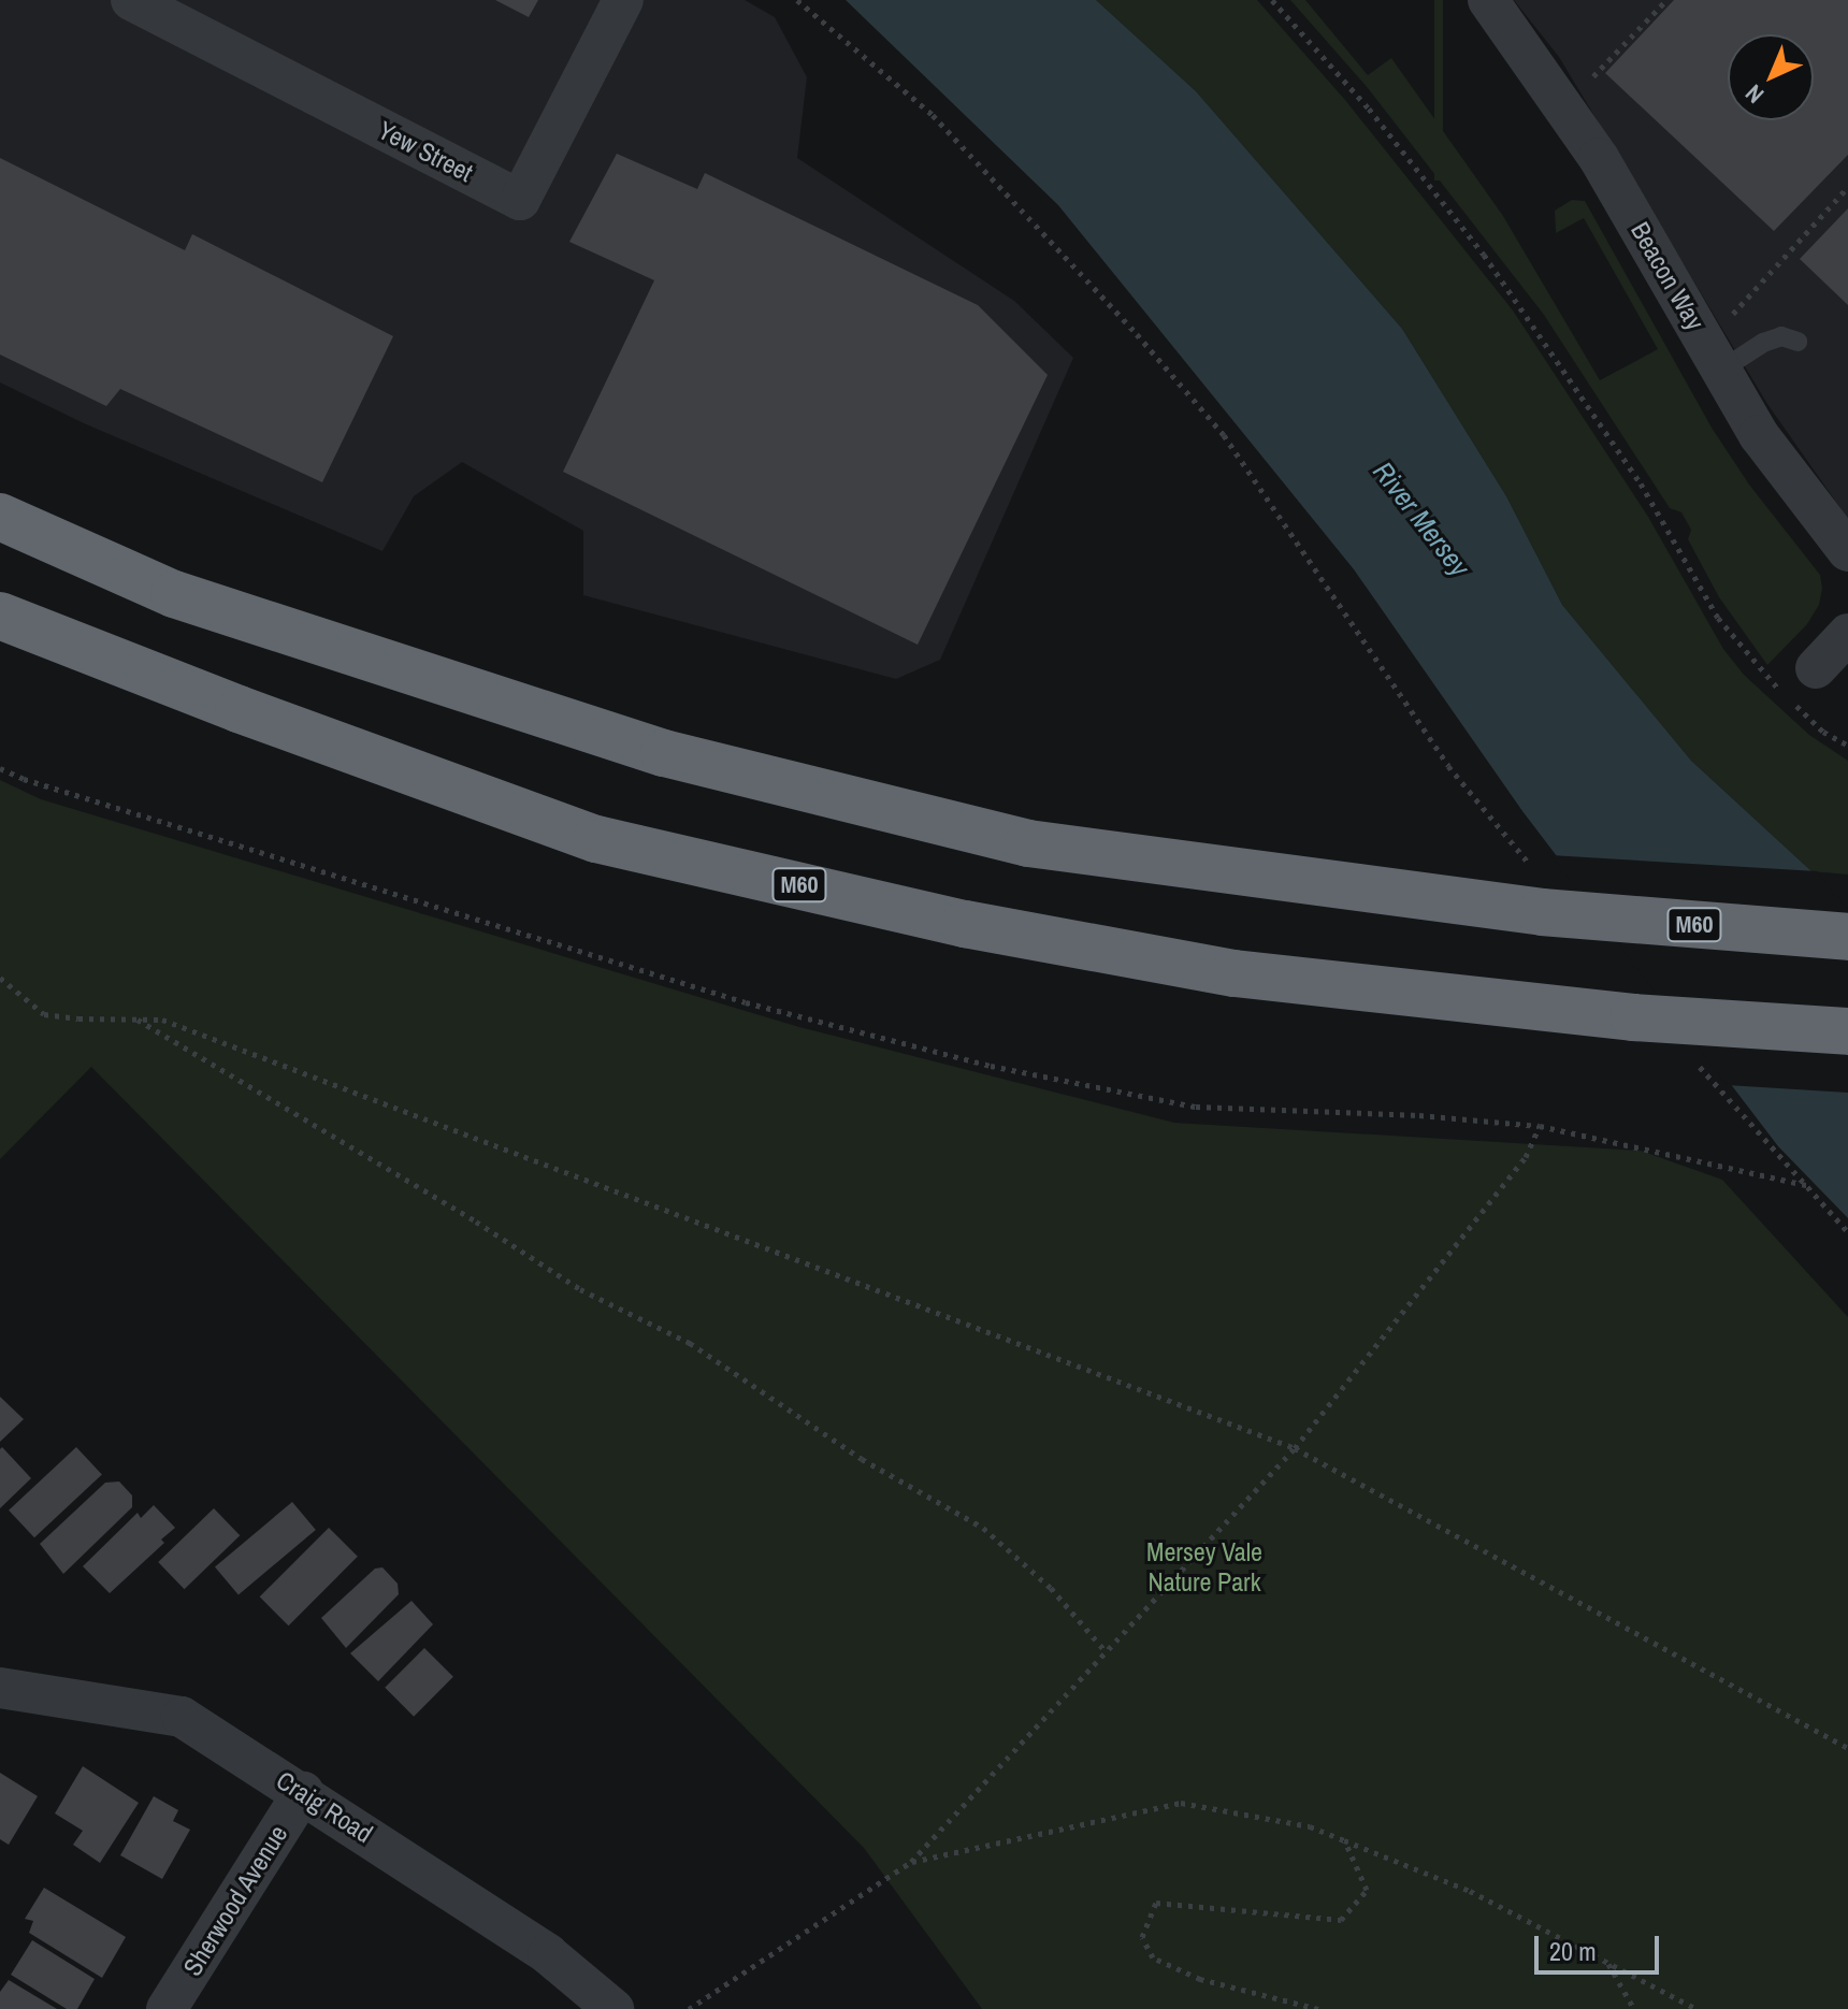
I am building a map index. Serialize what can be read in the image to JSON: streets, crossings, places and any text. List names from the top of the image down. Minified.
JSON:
{"streets":{"highway":["M60"],"street":["Yew Street","Beacon Way","Craig Road","Sherwood Avenue"]},"crossings":[["Craig Road","Sherwood Avenue"]],"water":["River Mersey"],"parks":["Mersey Vale Nature Park"],"scale_bar":"20 m","north":"bottom left"}
